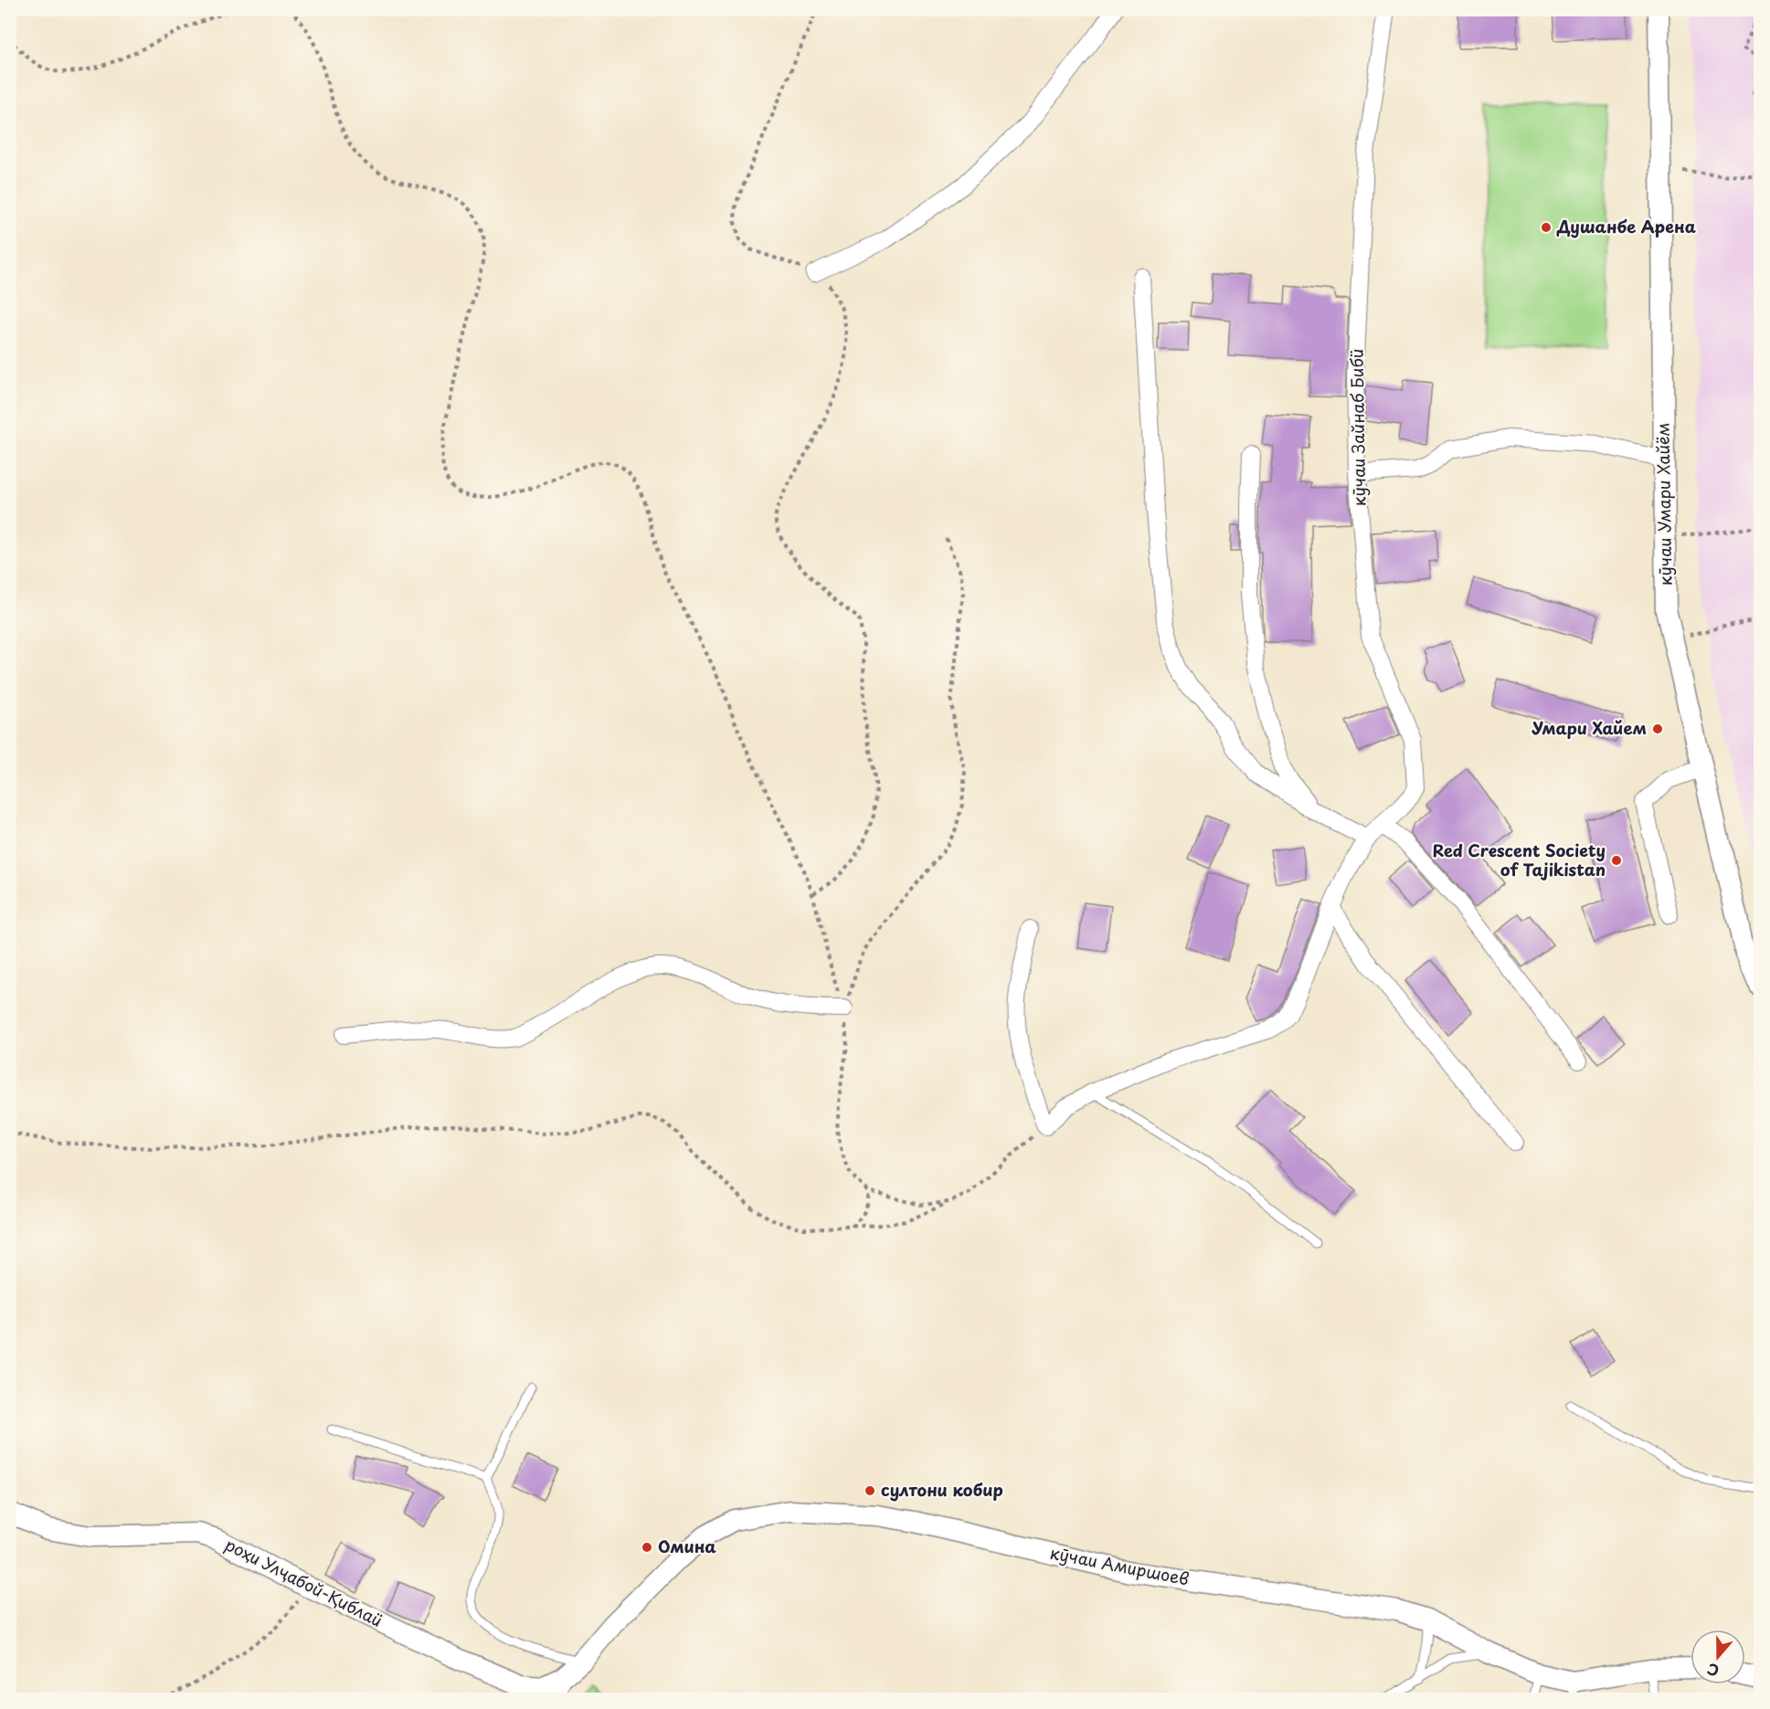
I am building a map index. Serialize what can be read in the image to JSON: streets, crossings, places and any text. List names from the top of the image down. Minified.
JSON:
{"streets":{"street":["кӯчаи Зайнаб Бибӣ","кӯчаи Умари Хайём","кӯчаи Амиршоев","роҳи Улҷабой-Қиблаӣ"]},"crossings":[["кӯчаи Амиршоев","роҳи Улҷабой-Қиблаӣ"]],"places":["Душанбе Арена","Умари Хайем","Red Crescent Society of Tajikistan","султони кобир","Омина"],"north":"bottom"}
